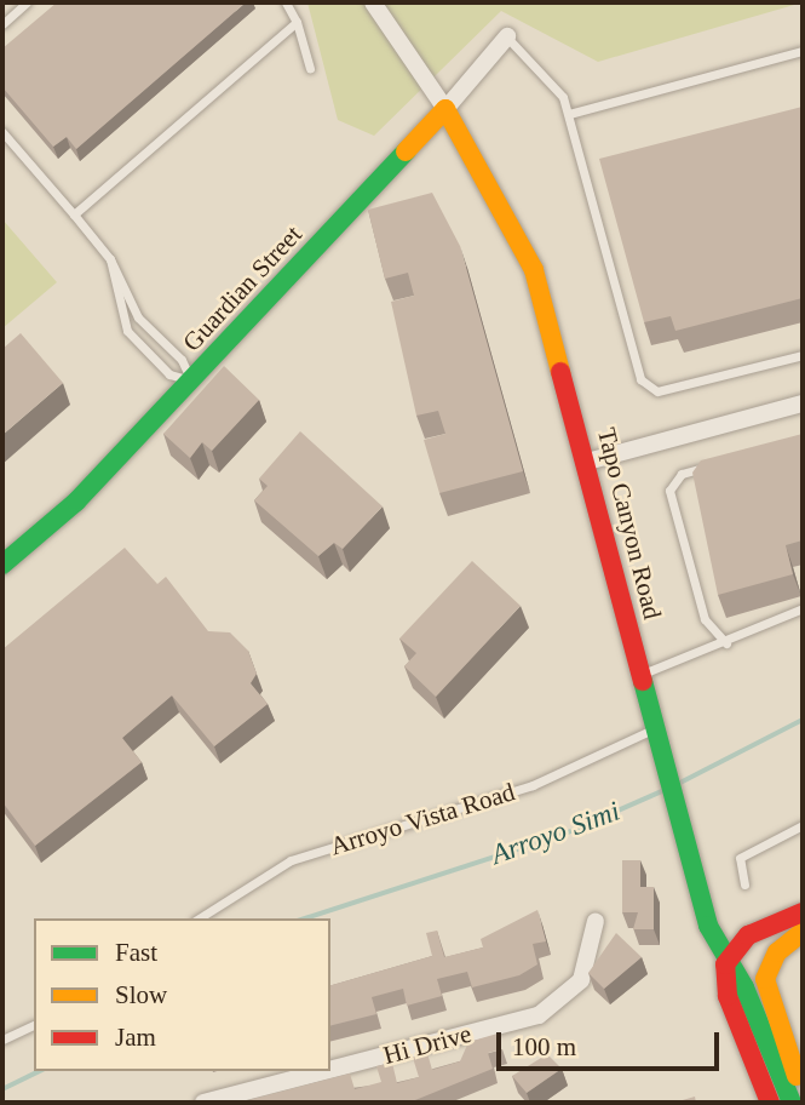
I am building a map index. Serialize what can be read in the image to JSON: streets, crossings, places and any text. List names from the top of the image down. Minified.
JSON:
{"streets":{"street":["Guardian Street","Tapo Canyon Road","Hi Drive"],"lane":["Arroyo Vista Road"]},"crossings":[["Guardian Street","Tapo Canyon Road"],["Tapo Canyon Road","Arroyo Vista Road"]],"water":["Arroyo Simi"],"legend":["Fast","Slow","Jam"],"scale_bar":"100 m"}
